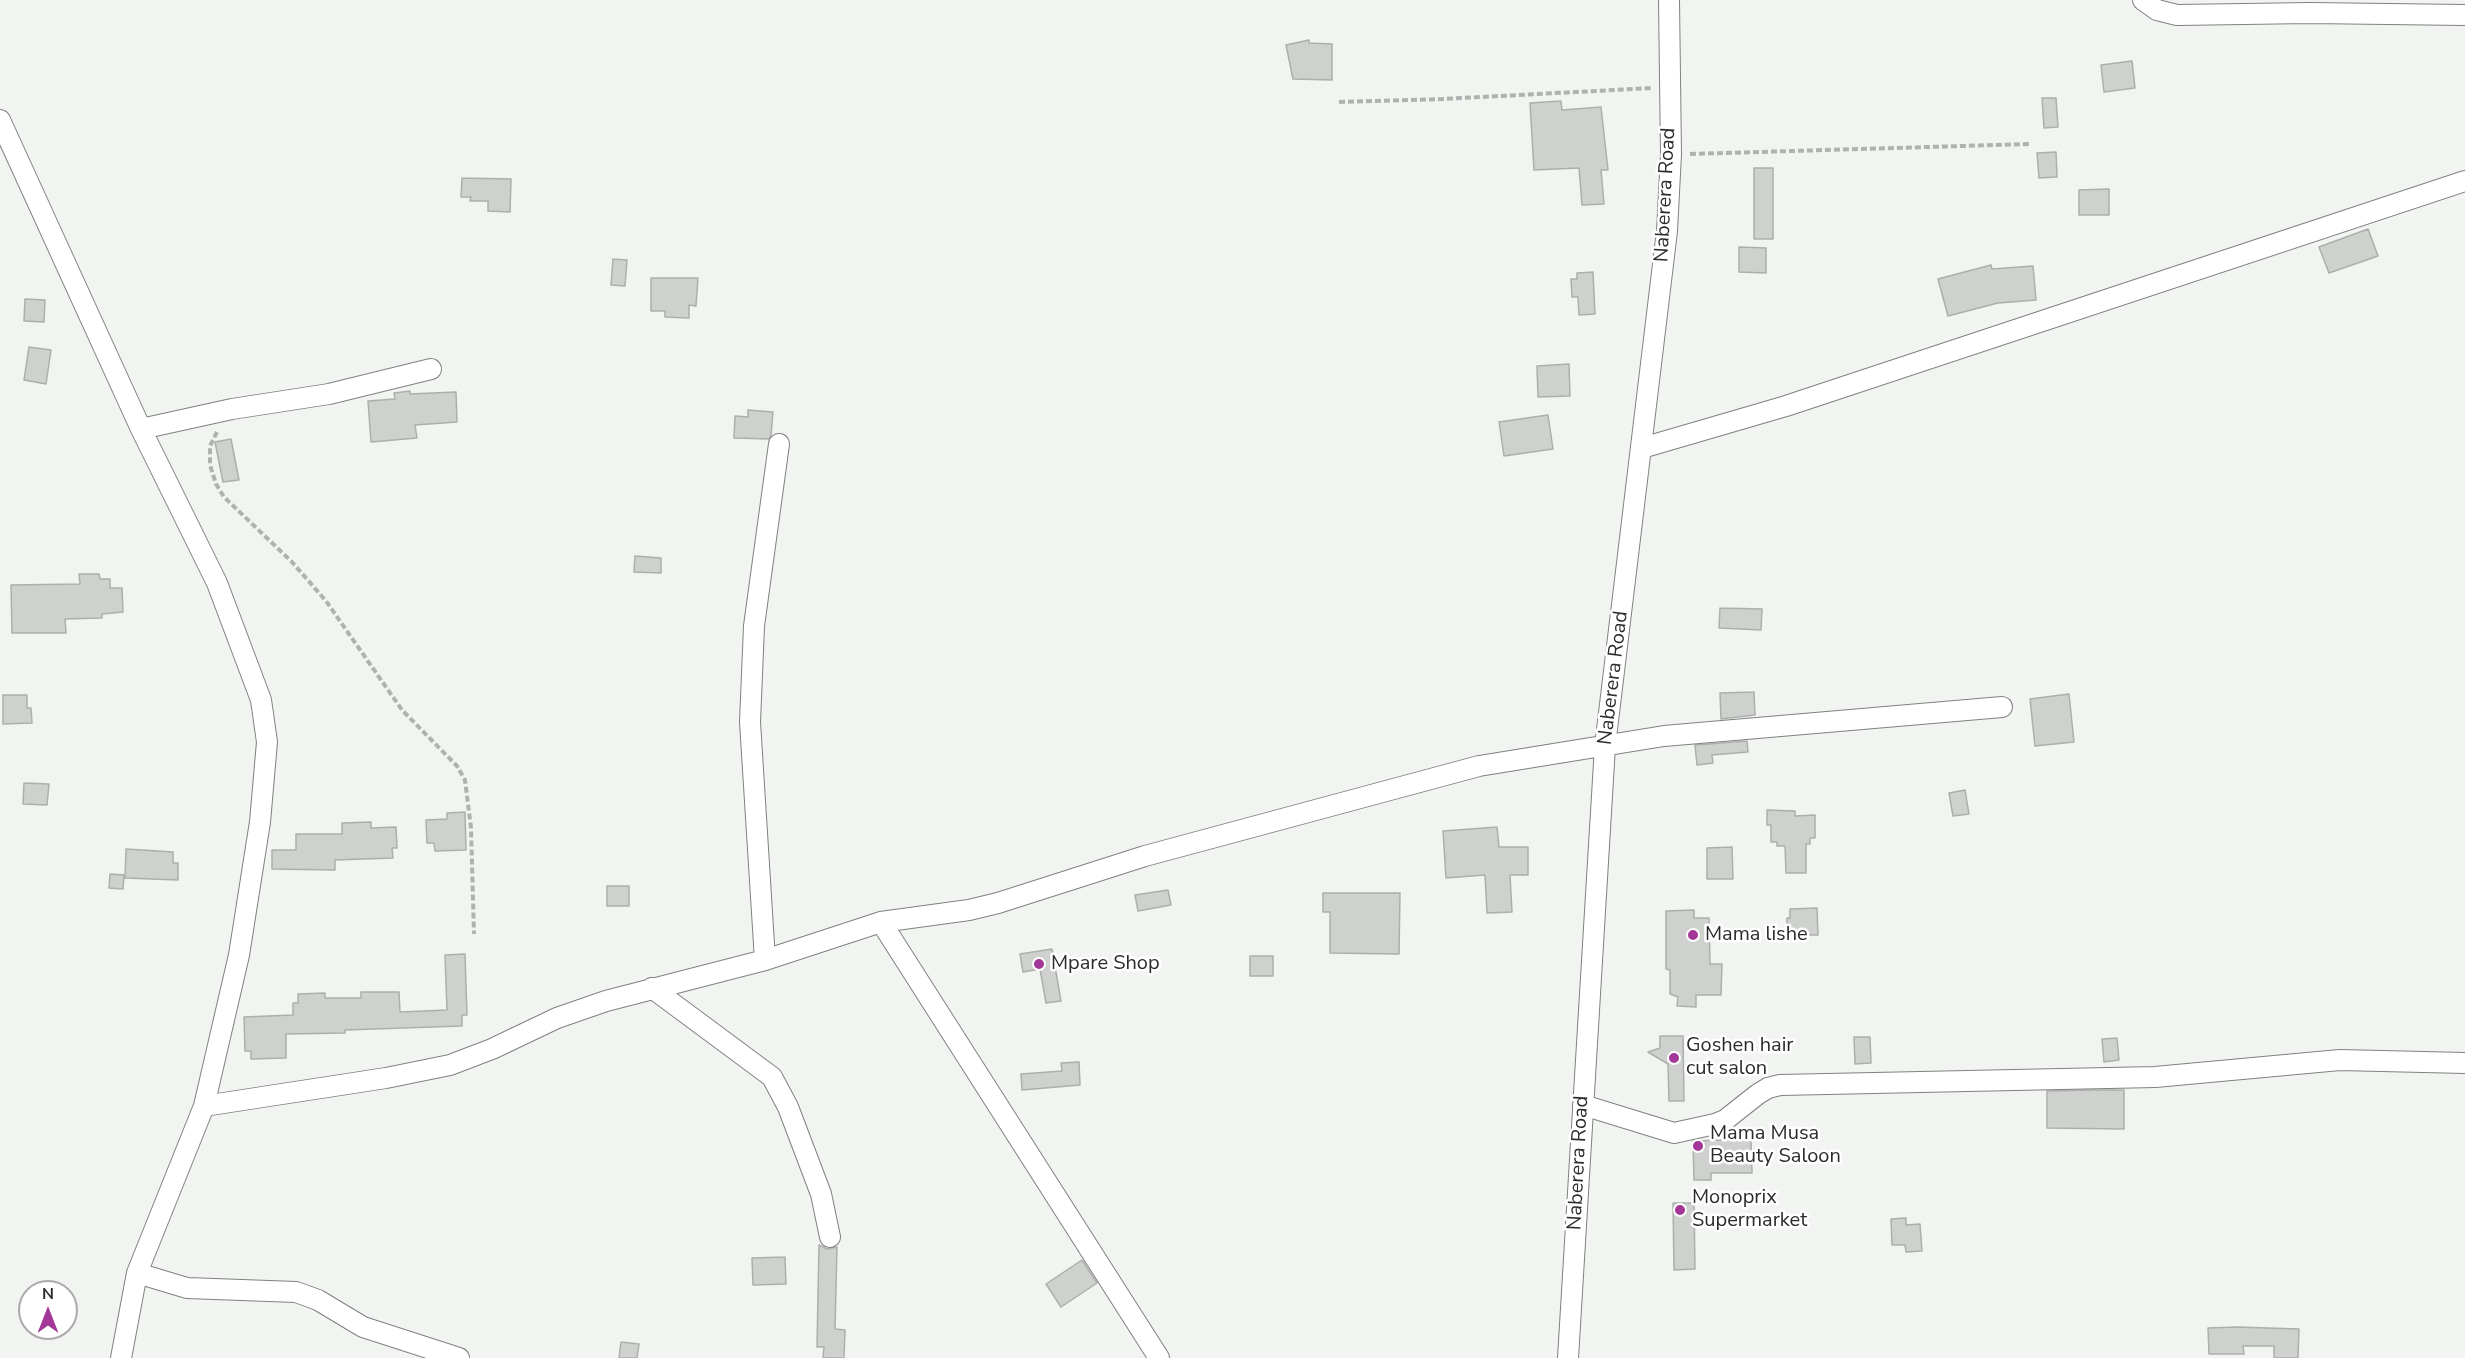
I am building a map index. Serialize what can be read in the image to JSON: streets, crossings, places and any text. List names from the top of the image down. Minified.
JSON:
{"streets":{"street":["Naberera Road"]},"places":["Mama lishe","Mpare Shop","Goshen hair cut salon","Mama Musa Beauty Saloon","Monoprix Supermarket"],"north":"top"}
